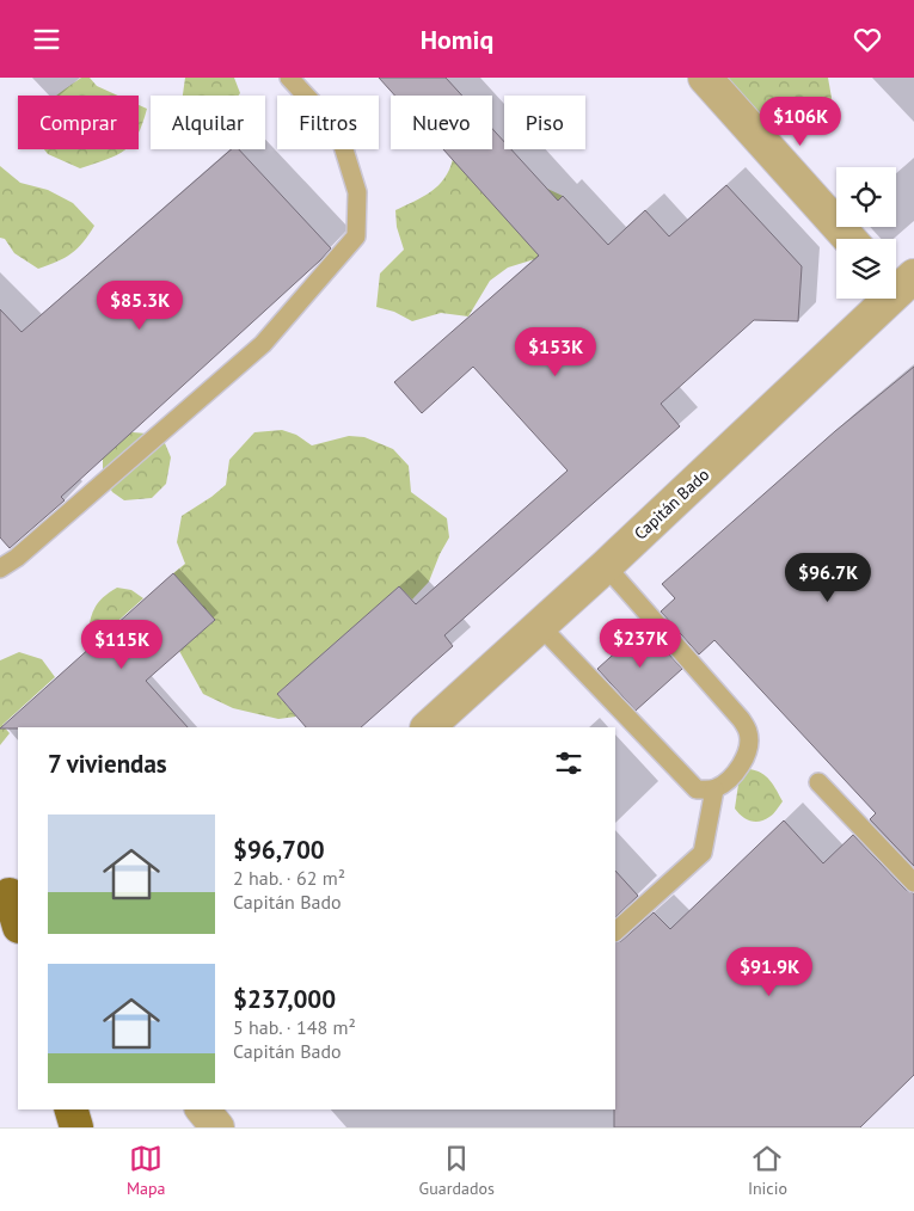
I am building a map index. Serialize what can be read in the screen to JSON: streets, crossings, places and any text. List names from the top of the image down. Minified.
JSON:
{"streets":{"street":["Capitán Bado"]},"page":{"header":"Homiq","chip":["Comprar","Alquilar","Filtros","Nuevo","Piso"],"price":["$106K","$85.3K","$153K","$96.7K","$237K","$115K","$91.9K"],"heading":"7 viviendas","list":[{"name":"$96,700","note":"2 hab. · 62 m² · Capitán Bado"},{"name":"$237,000","note":"5 hab. · 148 m² · Capitán Bado"}],"tabs":["Mapa","Guardados","Inicio"]}}
